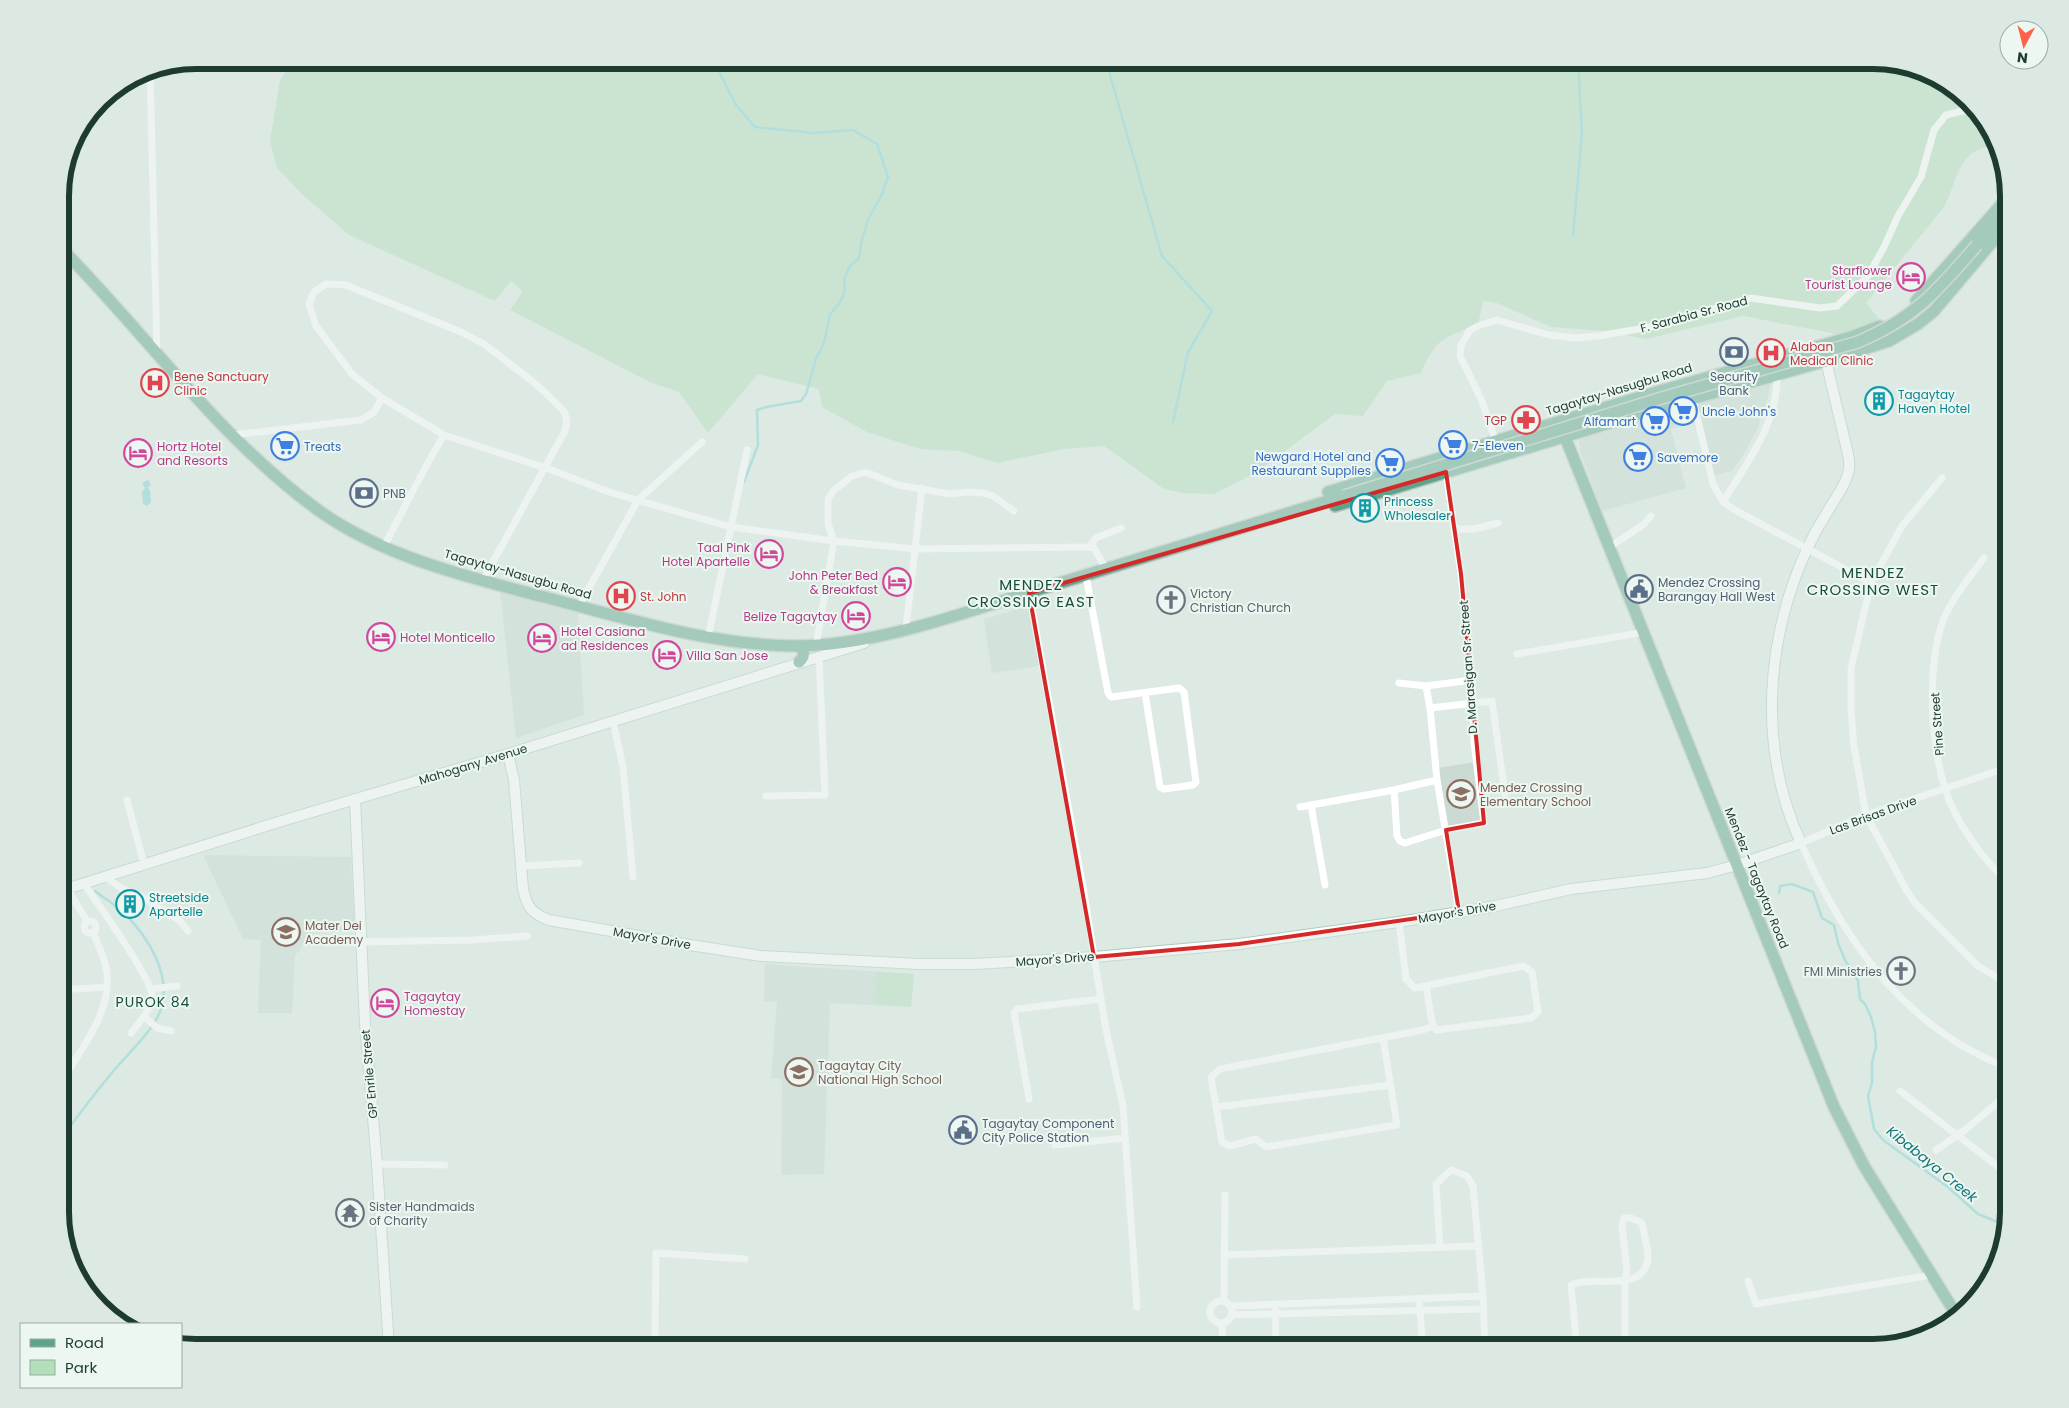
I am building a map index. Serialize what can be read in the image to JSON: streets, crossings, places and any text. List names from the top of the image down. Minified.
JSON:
{"streets":{"main road":["Tagaytay-Nasugbu Road","Mendez - Tagaytay Road"],"street":["F. Sarabia Sr. Road","D. Marasigan Sr. Street","Pine Street","Mahogany Avenue","Las Brisas Drive","Mayor's Drive","GP Enrile Street"]},"crossings":[["F. Sarabia Sr. Road","Tagaytay-Nasugbu Road"],["Tagaytay-Nasugbu Road","D. Marasigan Sr. Street"],["Tagaytay-Nasugbu Road","Mahogany Avenue"],["Tagaytay-Nasugbu Road","Mendez - Tagaytay Road"],["Pine Street","Las Brisas Drive"],["Mahogany Avenue","Mayor's Drive"],["Mahogany Avenue","GP Enrile Street"],["Las Brisas Drive","Mendez - Tagaytay Road"],["Las Brisas Drive","Mayor's Drive"],["Mendez - Tagaytay Road","Mayor's Drive"]],"districts":["MENDEZ CROSSING WEST","MENDEZ CROSSING EAST","PUROK 84"],"water":["Kibabaya Creek"],"places":{"hotel":["Starflower Tourist Lounge","Hortz Hotel and Resorts","Taal Pink Hotel Apartelle","John Peter Bed & Breakfast","Belize Tagaytay","Hotel Monticello","Hotel Casiana ad Residences","Villa San Jose","Tagaytay Homestay"],"bank":["Security Bank","PNB"],"hospital":["Alaban Medical Clinic","Bene Sanctuary Clinic","St. John"],"building":["Tagaytay Haven Hotel","Princess Wholesaler","Streetside Apartelle"],"supermarket":["Uncle John's","Alfamart","7-Eleven","Treats","Savemore","Newgard Hotel and Restaurant Supplies"],"pharmacy":["TGP"],"public building":["Mendez Crossing Barangay Hall West","Tagaytay Component City Police Station"],"church":["Victory Christian Church","FMI Ministries"],"school or university":["Mendez Crossing Elementary School","Mater Dei Academy","Tagaytay City National High School"],"temple":["Sister Handmaids of Charity"]},"legend":["Road","Park"],"north":"bottom"}
